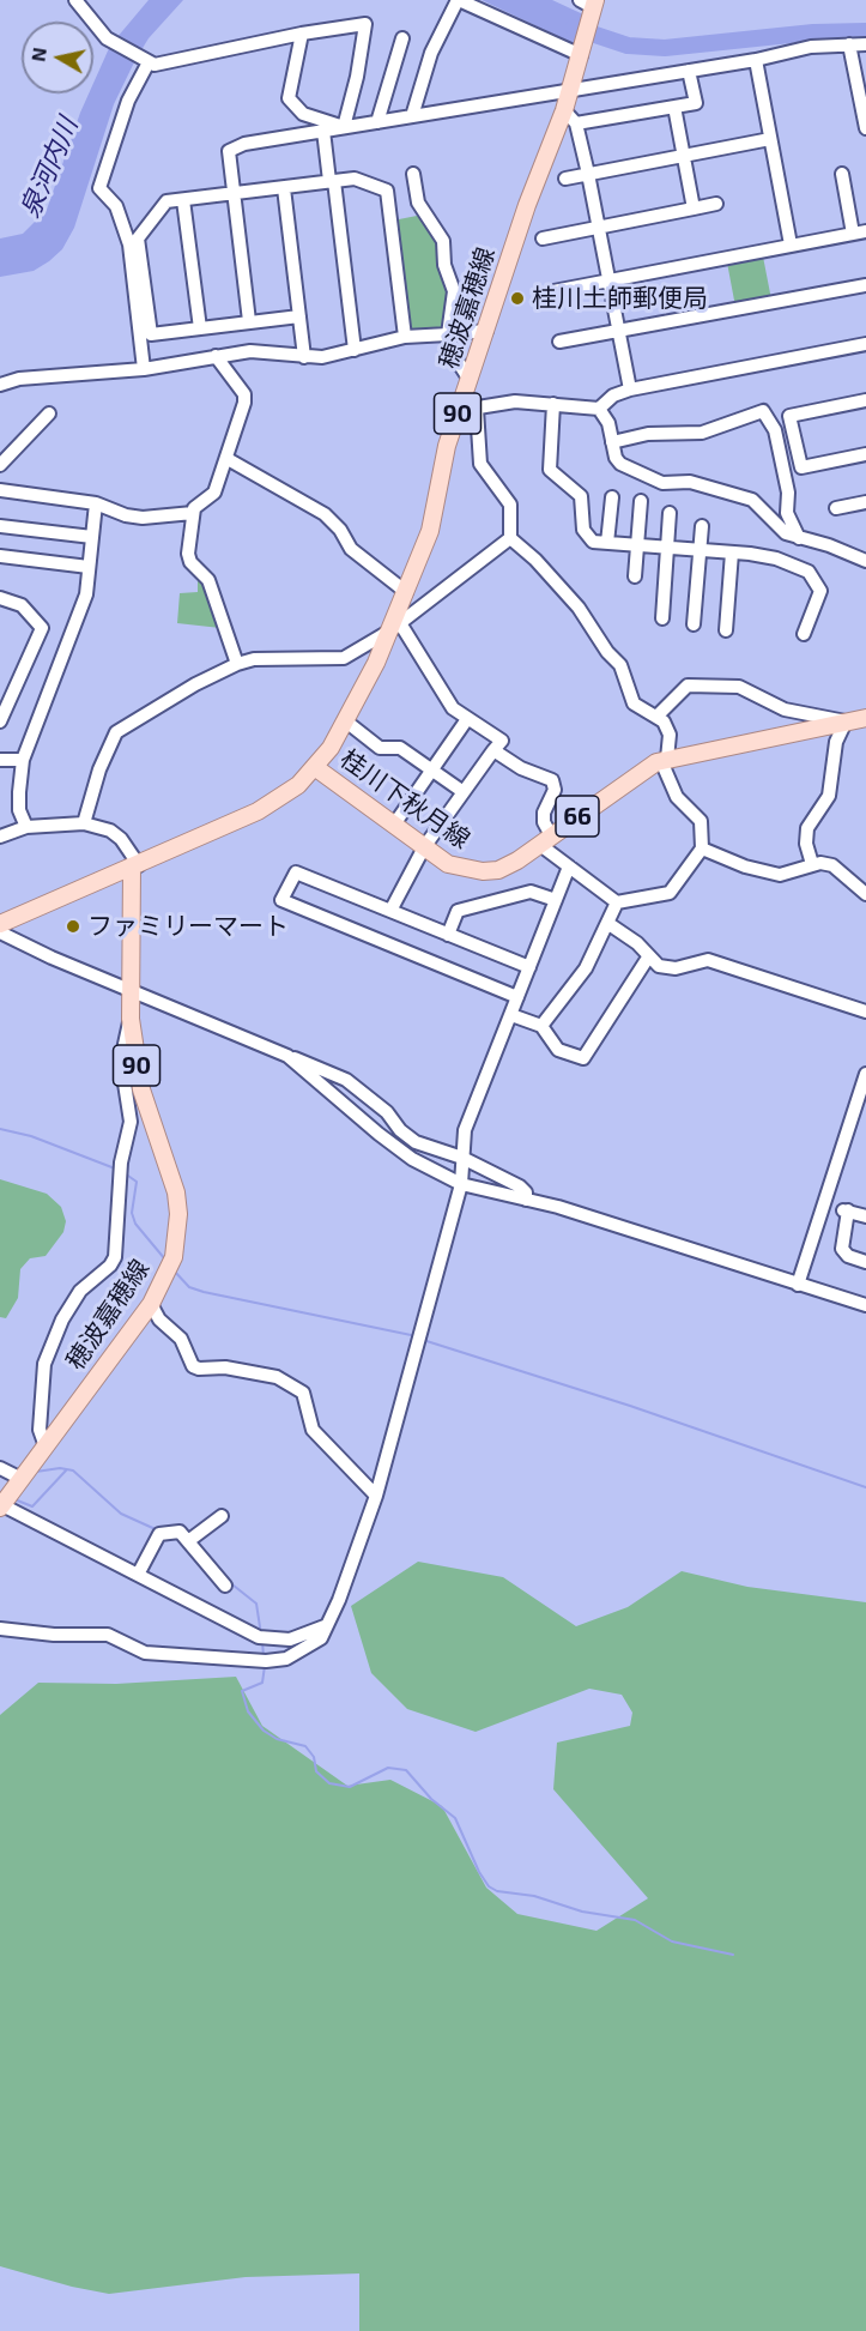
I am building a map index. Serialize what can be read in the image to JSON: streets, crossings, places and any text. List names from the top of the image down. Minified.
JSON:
{"streets":{"main road":["穂波嘉穂線","90","桂川下秋月線","66"]},"crossings":[["穂波嘉穂線","桂川下秋月線"]],"water":["泉河内川"],"places":["桂川土師郵便局","ファミリーマート"],"north":"left"}
